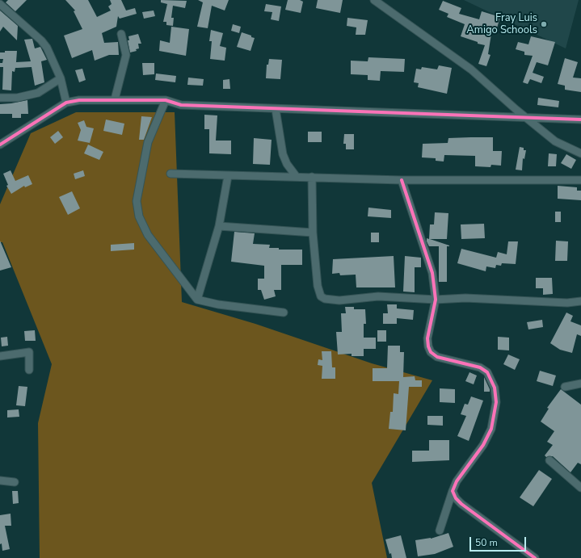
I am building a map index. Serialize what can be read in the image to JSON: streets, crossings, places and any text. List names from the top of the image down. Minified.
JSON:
{"places":["Fray Luis Amigo Schools"],"scale_bar":"50 m"}
